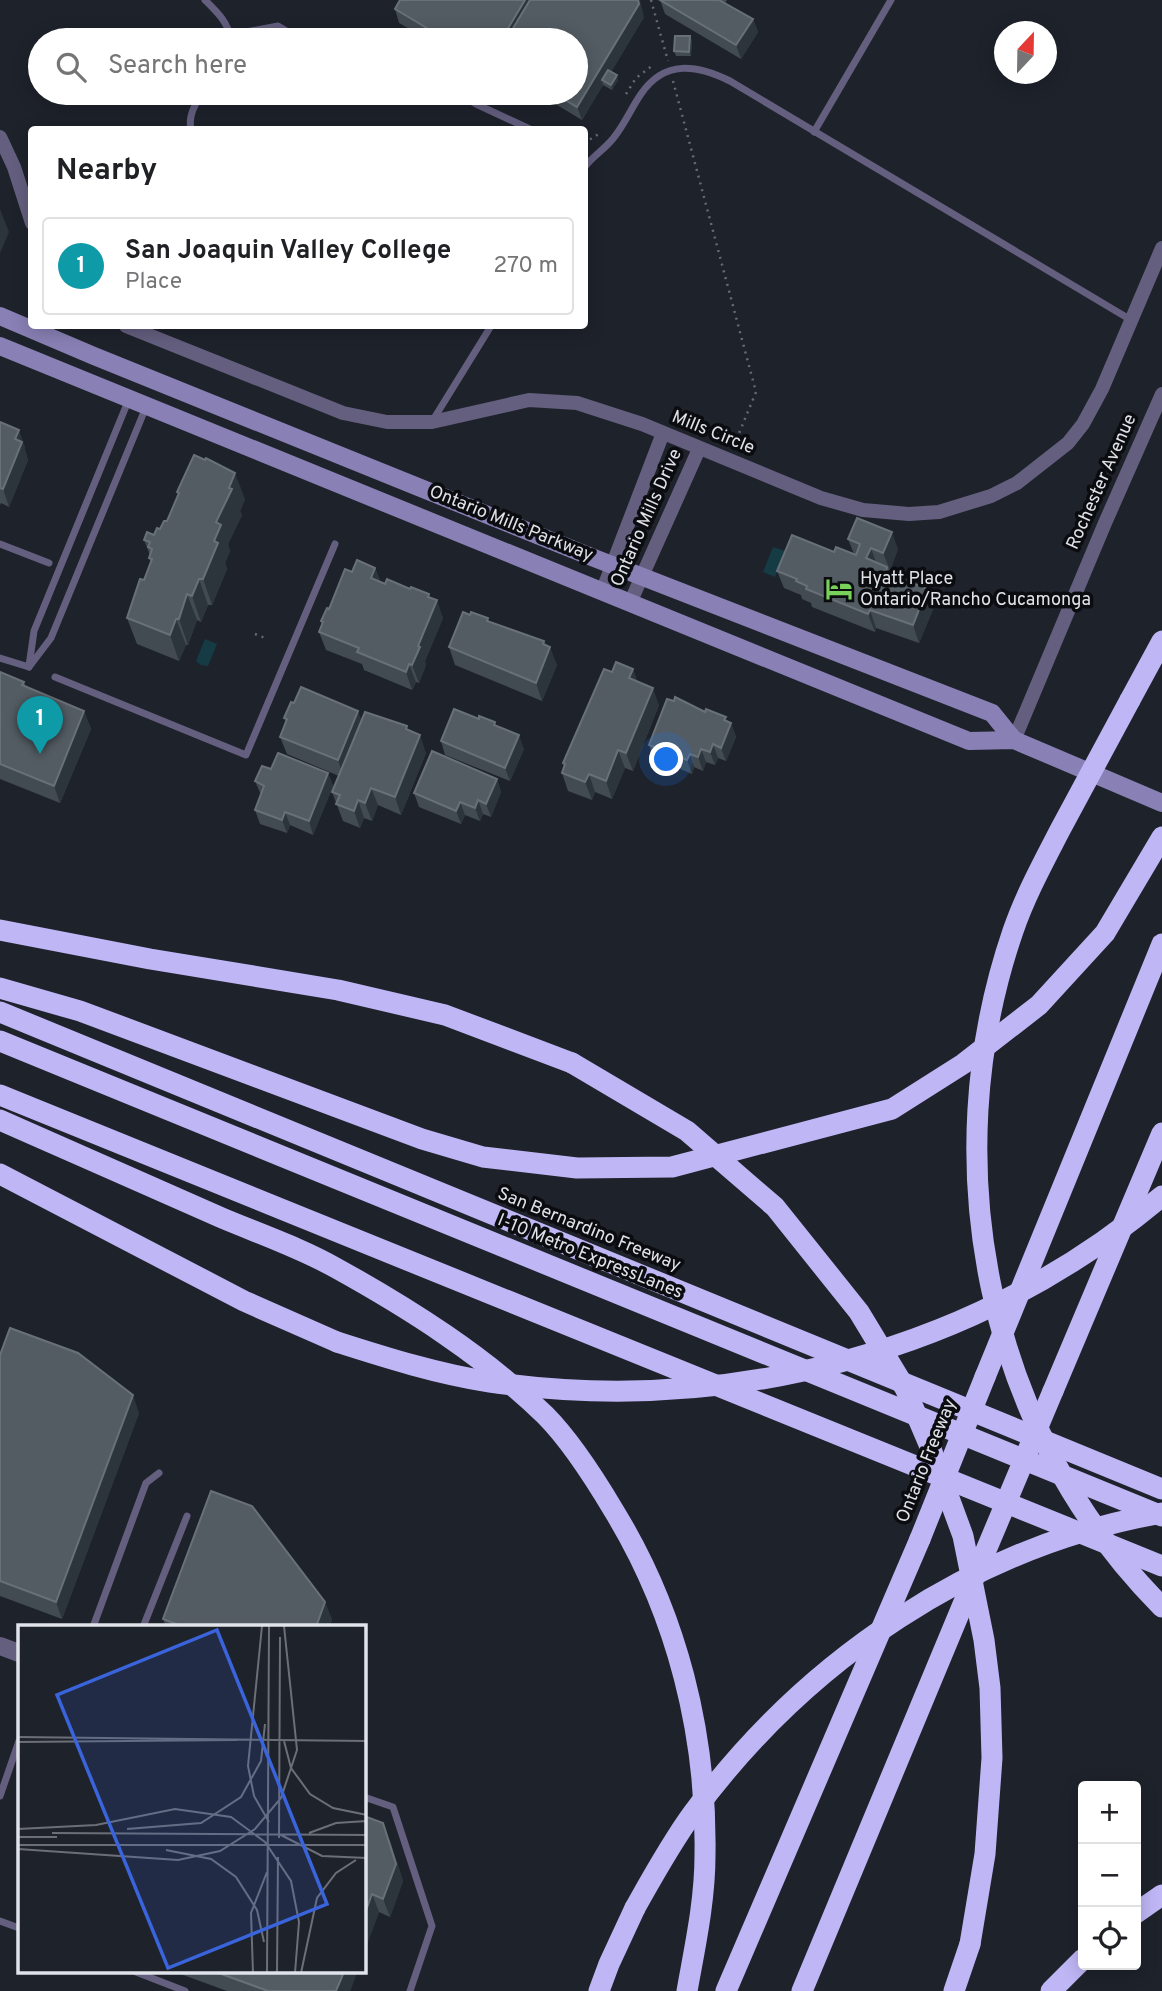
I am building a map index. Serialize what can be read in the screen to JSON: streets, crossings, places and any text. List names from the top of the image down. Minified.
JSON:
{"streets":{"highway":["San Bernardino Freeway","I-10 Metro ExpressLanes","Ontario Freeway"],"main road":["Ontario Mills Parkway"],"street":["Mills Circle","Rochester Avenue","Ontario Mills Drive"]},"crossings":[["Mills Circle","Ontario Mills Drive"],["Rochester Avenue","Ontario Mills Parkway"],["Ontario Mills Drive","Ontario Mills Parkway"]],"places":{"hotel":["Hyatt Place Ontario/Rancho Cucamonga"]},"north":"top","page":{"search":"Search here","heading":"Nearby","list":[{"mark":"1","name":"San Joaquin Valley College","note":"Place","value":"270 m"}],"pins":"1","map_buttons":["+","−"]}}
